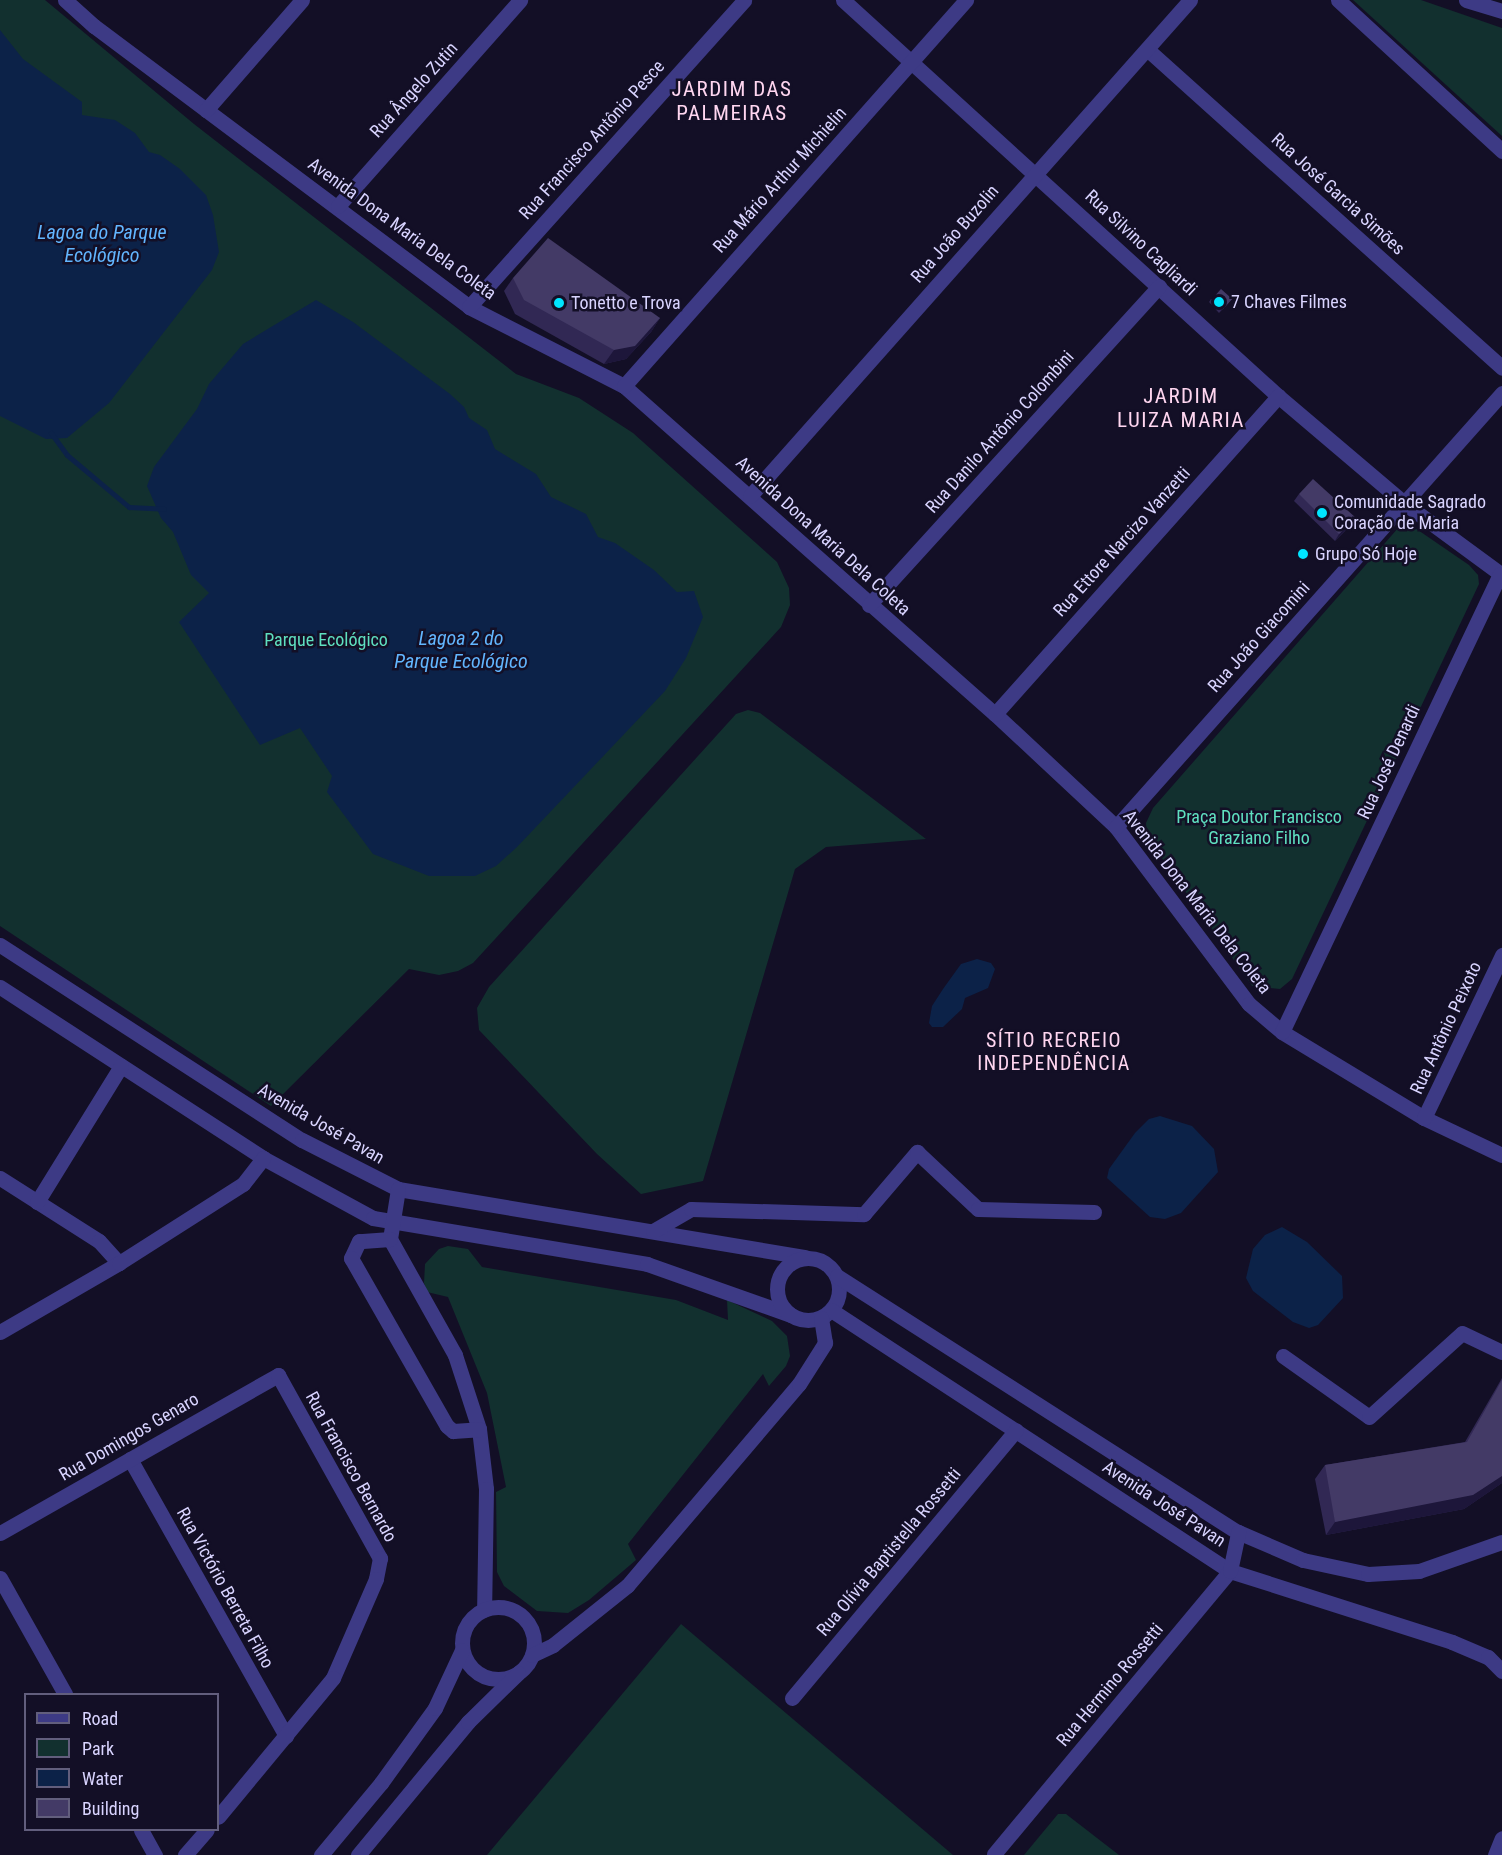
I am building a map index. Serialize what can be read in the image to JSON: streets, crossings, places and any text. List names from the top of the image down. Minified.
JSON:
{"streets":{"street":["Rua Ângelo Zutin","Rua Francisco Antônio Pesce","Rua Mário Arthur Michielin","Rua José Garcia Simões","Avenida Dona Maria Dela Coleta","Rua João Buzolin","Rua Silvino Cagliardi","Rua Danilo Antônio Colombini","Rua Ettore Narcizo Vanzetti","Rua João Giacomini","Rua José Denardi","Rua Antônio Peixoto","Avenida José Pavan","Rua Domingos Genaro","Rua Francisco Bernardo","Rua Olívia Baptistella Rossetti","Rua Victório Berreta Filho","Rua Hermino Rossetti"]},"crossings":[["Rua Ângelo Zutin","Avenida Dona Maria Dela Coleta"],["Rua Francisco Antônio Pesce","Avenida Dona Maria Dela Coleta"],["Rua Mário Arthur Michielin","Avenida Dona Maria Dela Coleta"],["Rua Mário Arthur Michielin","Rua Silvino Cagliardi"],["Rua José Garcia Simões","Rua João Buzolin"],["Avenida Dona Maria Dela Coleta","Rua João Buzolin"],["Avenida Dona Maria Dela Coleta","Rua Danilo Antônio Colombini"],["Avenida Dona Maria Dela Coleta","Rua Ettore Narcizo Vanzetti"],["Avenida Dona Maria Dela Coleta","Rua João Giacomini"],["Avenida Dona Maria Dela Coleta","Rua José Denardi"],["Avenida Dona Maria Dela Coleta","Rua Antônio Peixoto"],["Rua João Buzolin","Rua Silvino Cagliardi"],["Rua Silvino Cagliardi","Rua Danilo Antônio Colombini"],["Rua Silvino Cagliardi","Rua Ettore Narcizo Vanzetti"],["Rua Silvino Cagliardi","Rua João Giacomini"],["Rua Silvino Cagliardi","Rua José Denardi"],["Avenida José Pavan","Rua Olívia Baptistella Rossetti"],["Avenida José Pavan","Rua Hermino Rossetti"],["Rua Domingos Genaro","Rua Francisco Bernardo"],["Rua Domingos Genaro","Rua Victório Berreta Filho"],["Rua Francisco Bernardo","Rua Victório Berreta Filho"]],"districts":["JARDIM DAS PALMEIRAS","JARDIM LUIZA MARIA","SÍTIO RECREIO INDEPENDÊNCIA"],"water":["Lagoa do Parque Ecológico","Lagoa 2 do Parque Ecológico"],"parks":["Parque Ecológico","Praça Doutor Francisco Graziano Filho"],"places":["7 Chaves Filmes","Tonetto e Trova","Comunidade Sagrado Coração de Maria","Grupo Só Hoje"],"legend":["Road","Park","Water","Building"]}
